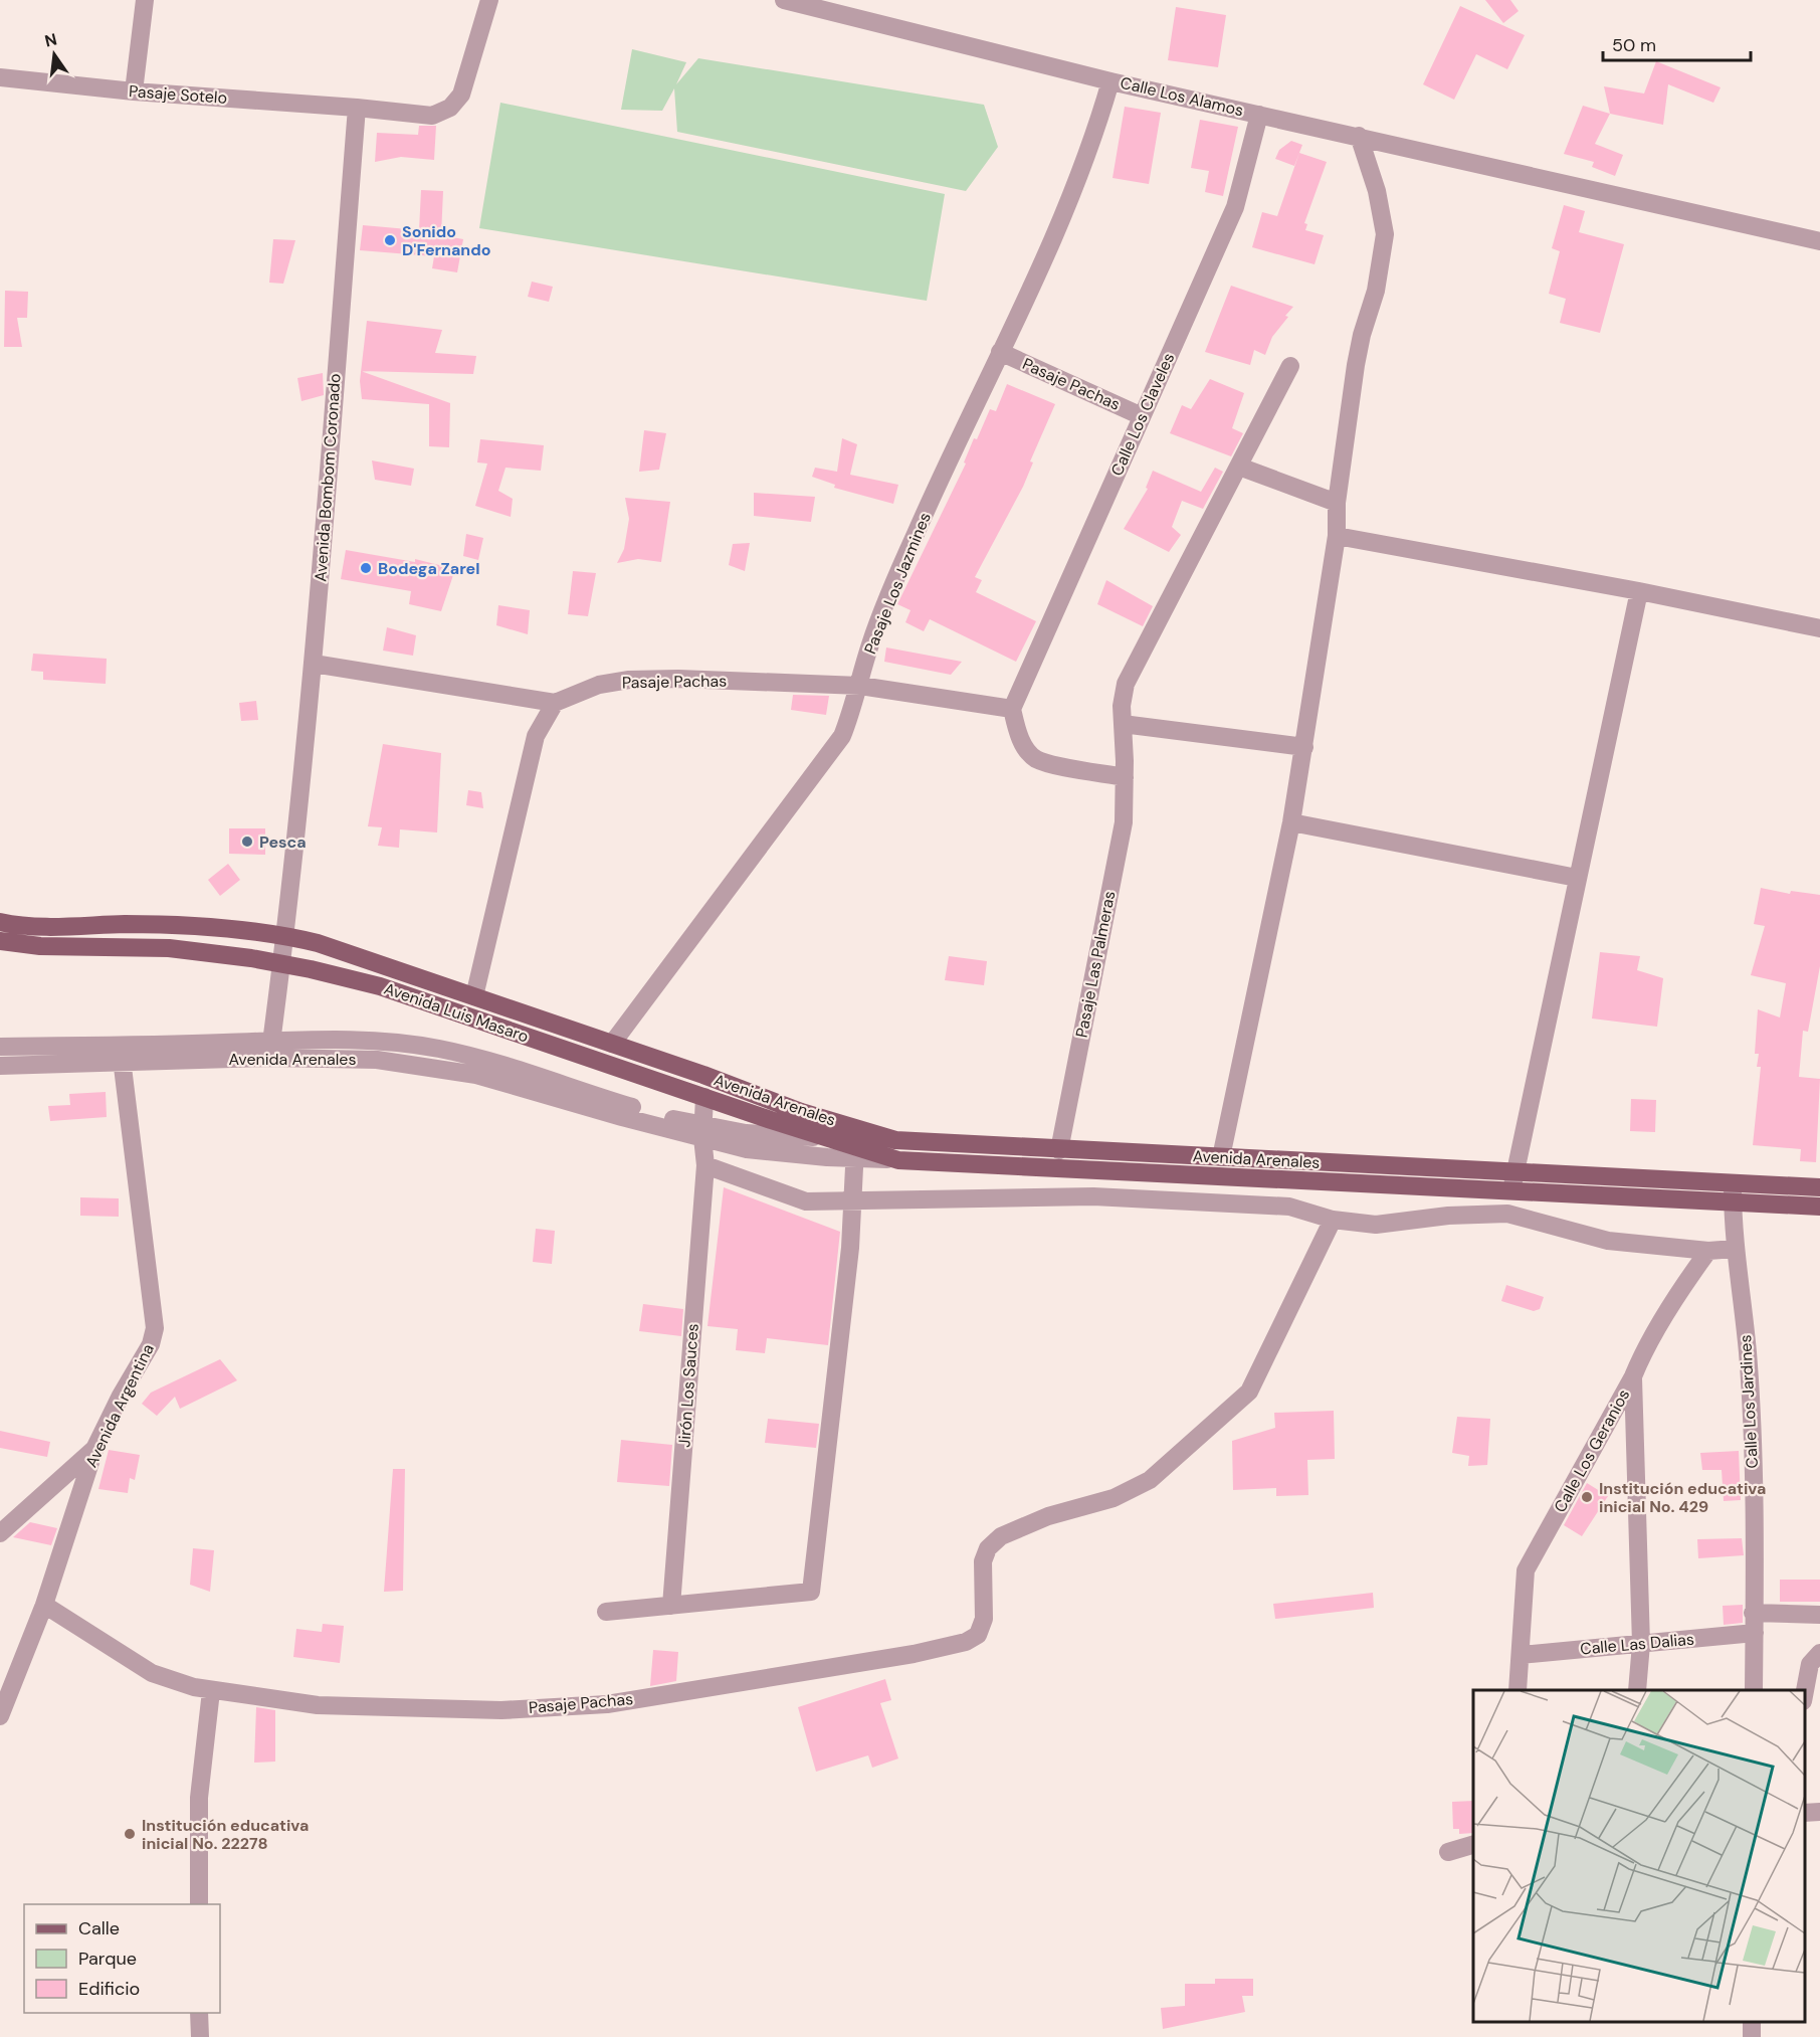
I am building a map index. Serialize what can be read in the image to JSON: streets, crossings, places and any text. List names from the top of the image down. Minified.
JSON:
{"streets":{"main road":["Avenida Luis Masaro","Avenida Arenales"],"street":["Pasaje Sotelo","Calle Los Alamos","Pasaje Pachas","Calle Los Claveles","Avenida Bombom Coronado","Pasaje Los Jazmines","Pasaje Las Palmeras","Jirón Los Sauces","Calle Los Jardines","Avenida Argentina","Calle Los Geranios","Calle Las Dalias"]},"crossings":[["Pasaje Sotelo","Avenida Bombom Coronado"],["Calle Los Alamos","Calle Los Claveles"],["Calle Los Alamos","Pasaje Los Jazmines"],["Pasaje Pachas","Calle Los Claveles"],["Pasaje Pachas","Pasaje Los Jazmines"],["Pasaje Pachas","Avenida Argentina"],["Avenida Bombom Coronado","Avenida Luis Masaro"],["Pasaje Los Jazmines","Avenida Luis Masaro"],["Pasaje Las Palmeras","Avenida Arenales"],["Avenida Luis Masaro","Avenida Arenales"],["Avenida Arenales","Jirón Los Sauces"],["Avenida Arenales","Calle Los Jardines"],["Calle Los Jardines","Calle Las Dalias"],["Calle Los Geranios","Calle Las Dalias"]],"places":["Sonido D'Fernando","Bodega Zarel","Pesca","Institución educativa inicial No. 429","Institución educativa inicial No. 22278"],"legend":["Calle","Parque","Edificio"],"scale_bar":"50 m","north":"top"}
